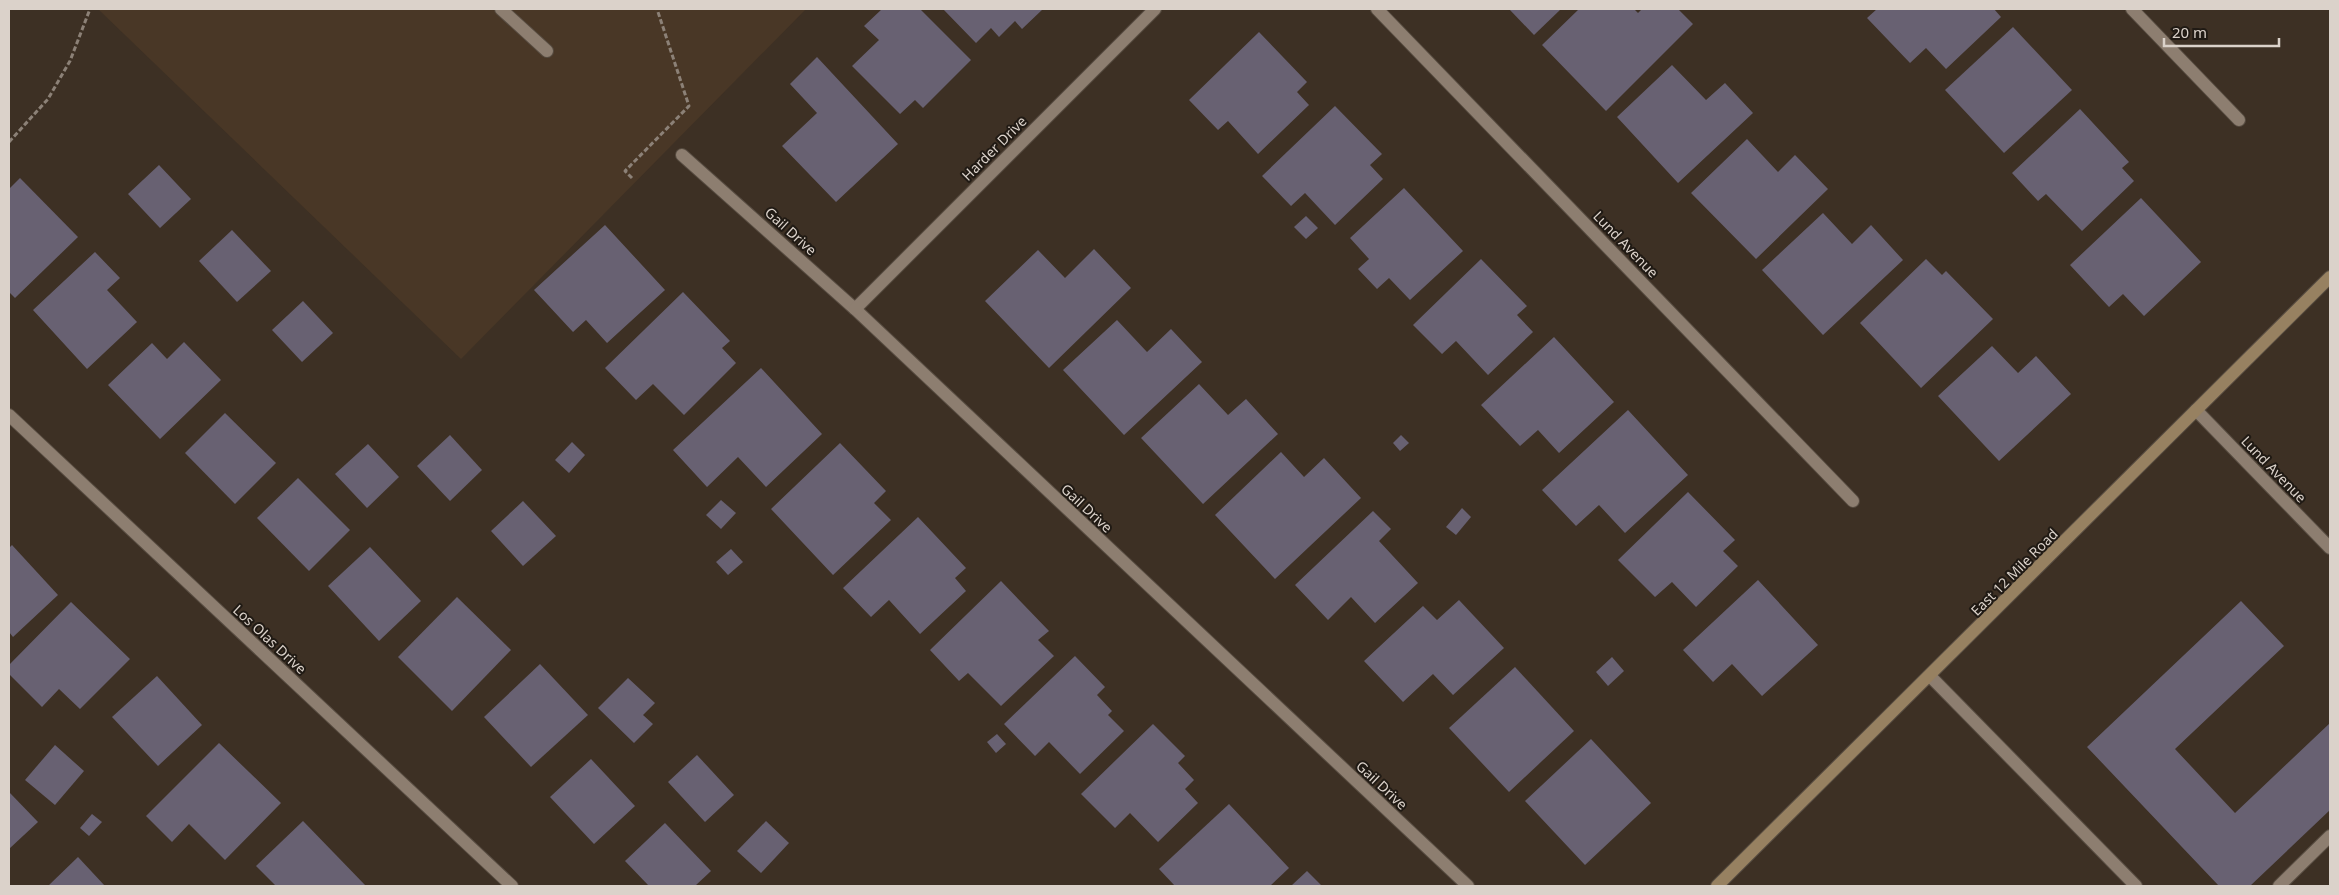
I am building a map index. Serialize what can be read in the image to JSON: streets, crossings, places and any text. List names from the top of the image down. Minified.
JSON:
{"streets":{"main road":["East 12 Mile Road"],"street":["Harder Drive","Gail Drive","Lund Avenue","Los Olas Drive"]},"crossings":[["Harder Drive","Gail Drive"],["Lund Avenue","East 12 Mile Road"]],"scale_bar":"20 m"}
